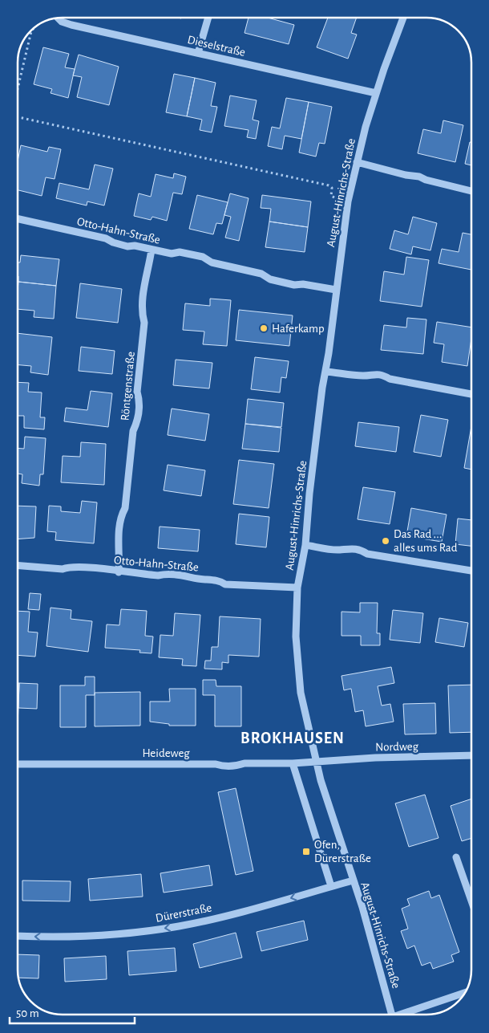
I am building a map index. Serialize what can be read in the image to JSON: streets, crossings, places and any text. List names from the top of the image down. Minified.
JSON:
{"streets":{"street":["Dieselstraße","August-Hinrichs-Straße","Otto-Hahn-Straße","Röntgenstraße","Nordweg","Heideweg","Dürerstraße"]},"crossings":[["Dieselstraße","August-Hinrichs-Straße"],["August-Hinrichs-Straße","Otto-Hahn-Straße"],["August-Hinrichs-Straße","Nordweg"],["August-Hinrichs-Straße","Heideweg"],["August-Hinrichs-Straße","Dürerstraße"],["Otto-Hahn-Straße","Röntgenstraße"],["Nordweg","Heideweg"]],"one_way":["Dürerstraße"],"districts":["BROKHAUSEN"],"places":{"other":["Haferkamp","Das Rad ... alles ums Rad"],"transit":["Ofen, Dürerstraße"]},"scale_bar":"50 m"}
